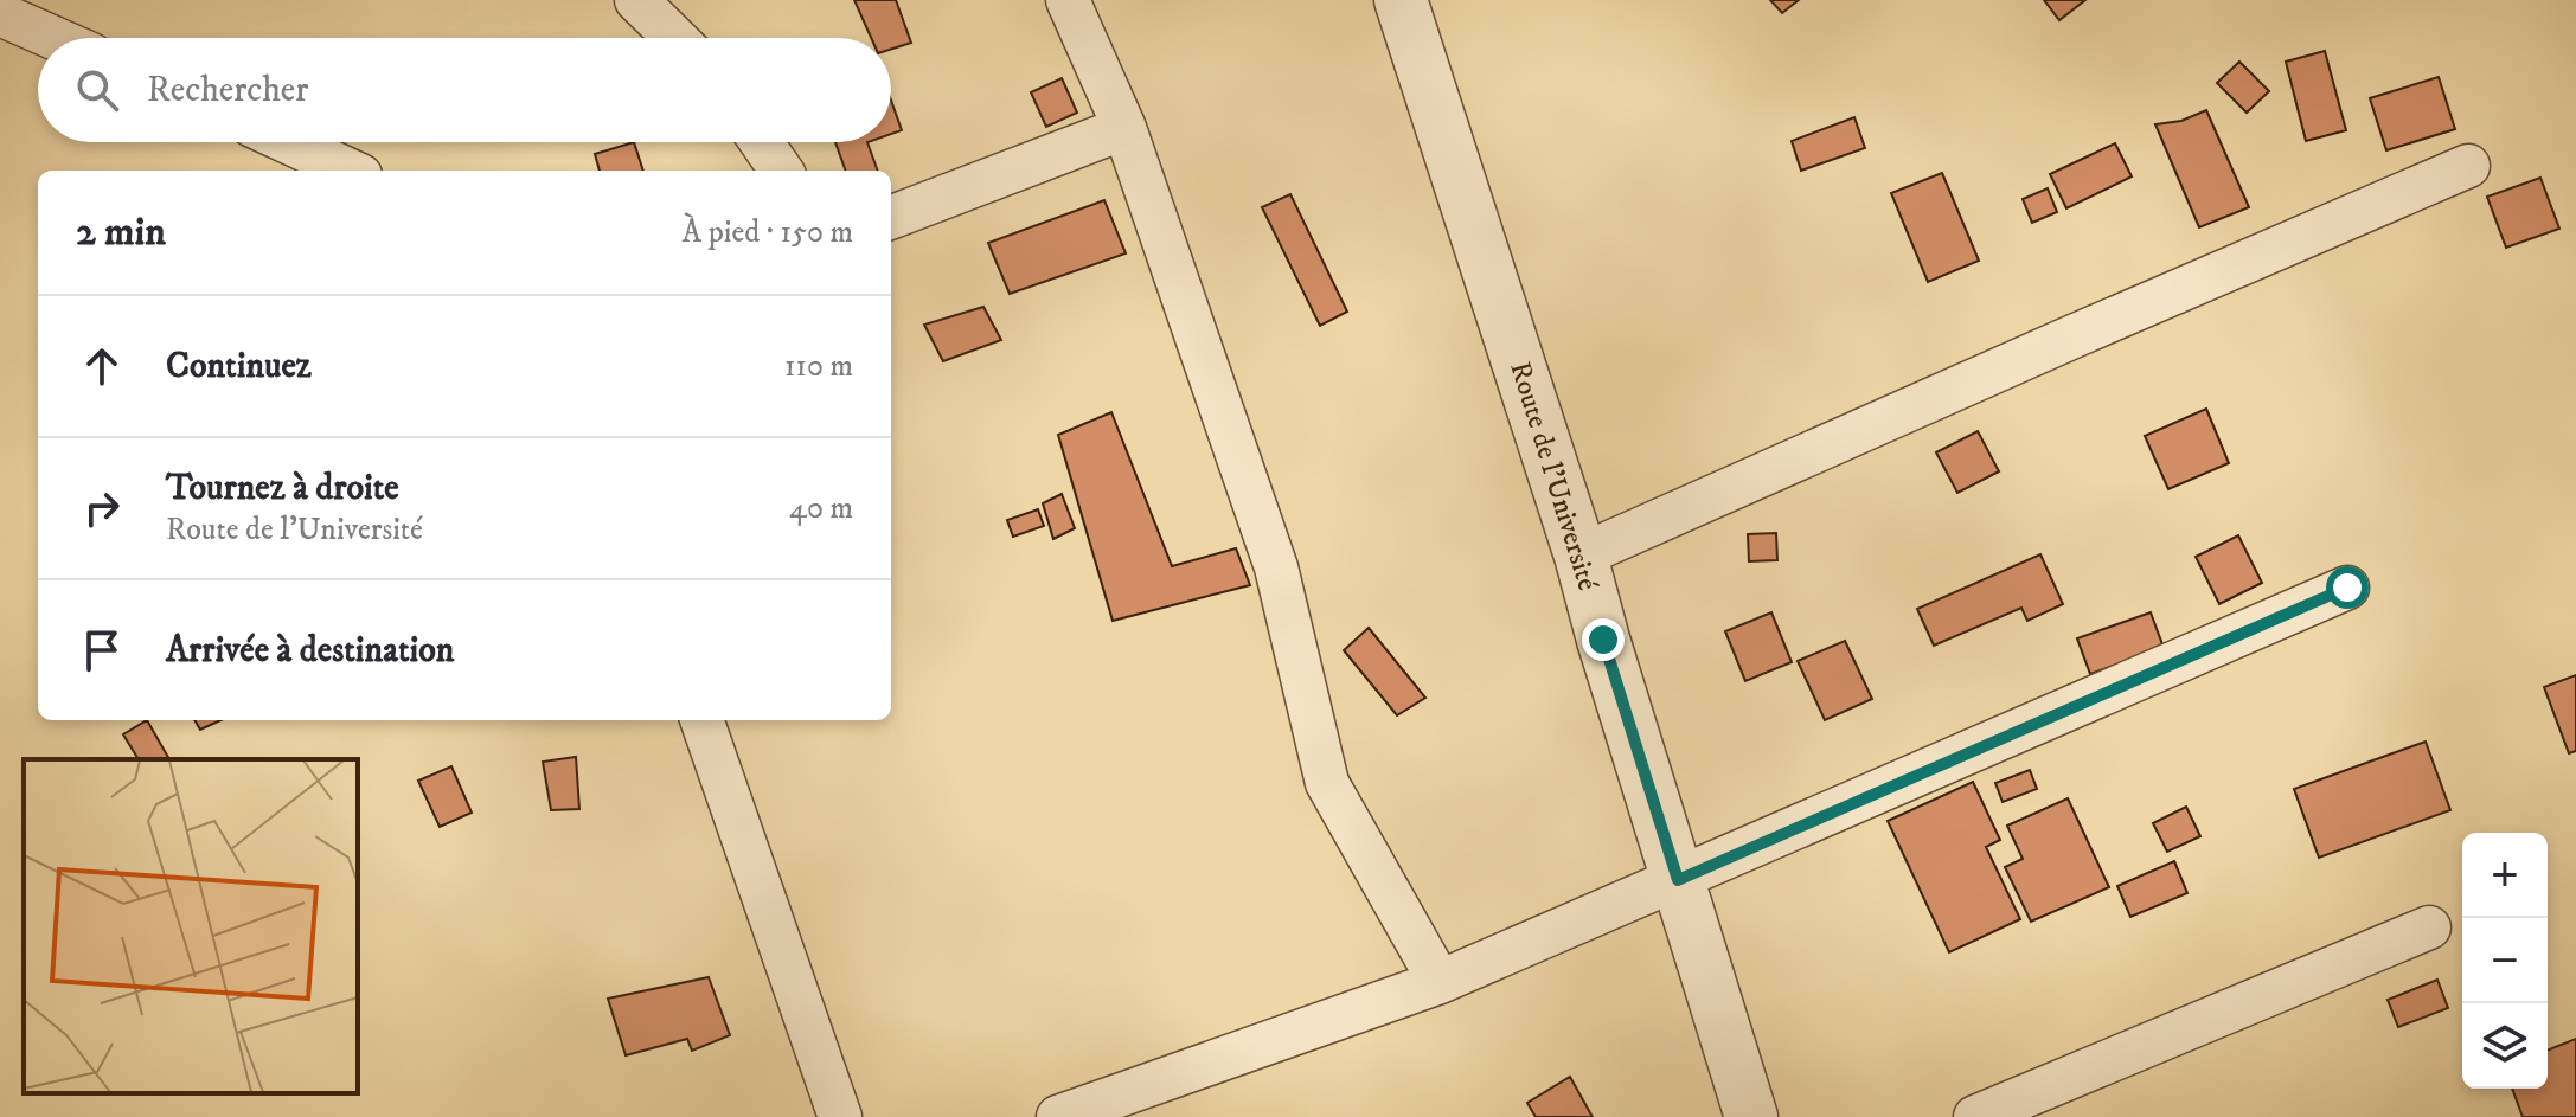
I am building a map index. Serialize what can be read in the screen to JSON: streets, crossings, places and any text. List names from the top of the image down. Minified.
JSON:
{"streets":{"street":["Route de l'Université"]},"page":{"search":"Rechercher","heading":["2 min","À pied · 150 m"],"list":[["Continuez","110 m"],["Tournez à droite","Route de l'Université","40 m"],"Arrivée à destination"],"map_buttons":["+","−"]}}
